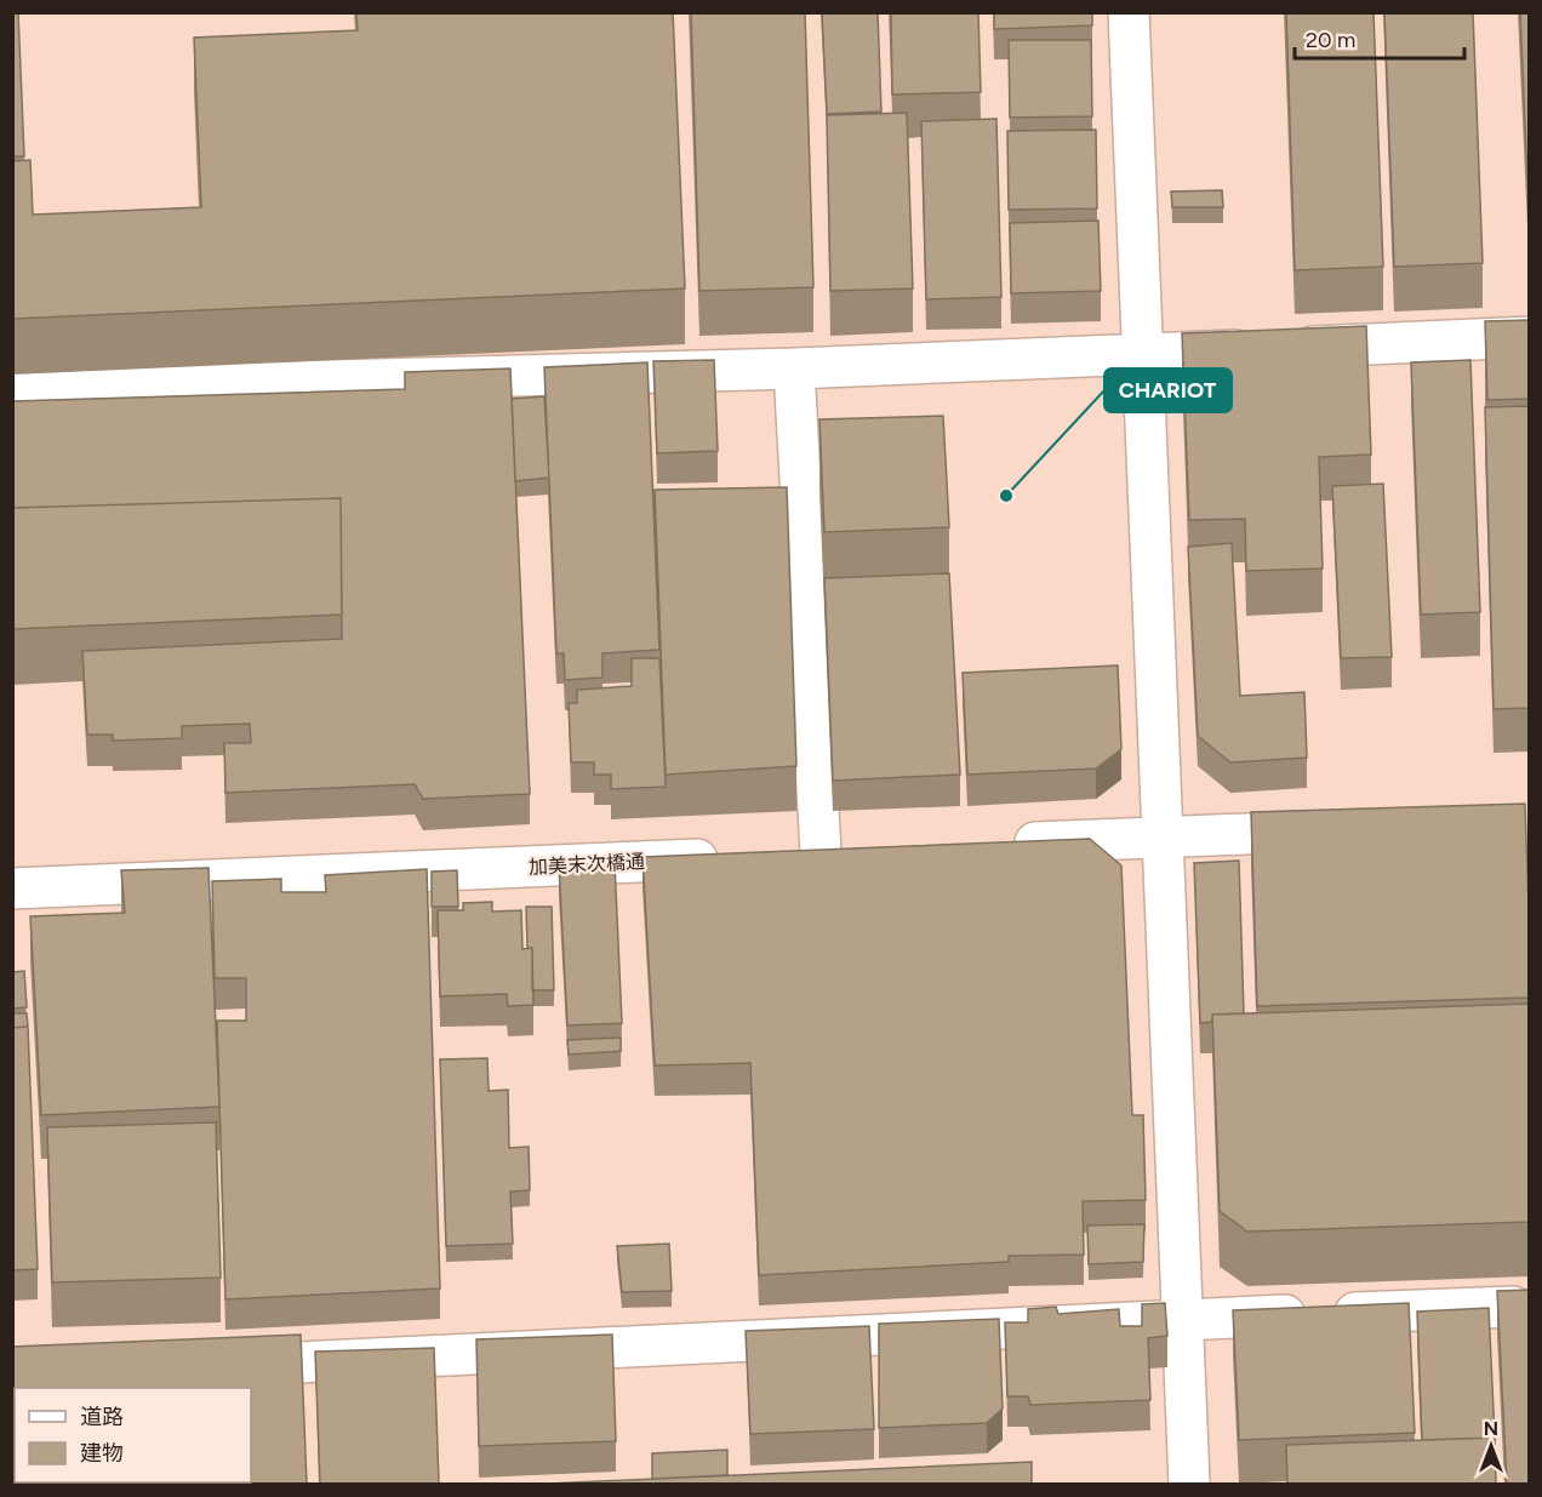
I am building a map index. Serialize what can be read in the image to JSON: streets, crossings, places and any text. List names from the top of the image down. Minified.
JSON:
{"streets":{"street":["加美末次橋通"]},"places":["CHARIOT"],"legend":["道路","建物"],"scale_bar":"20 m","north":"top"}
